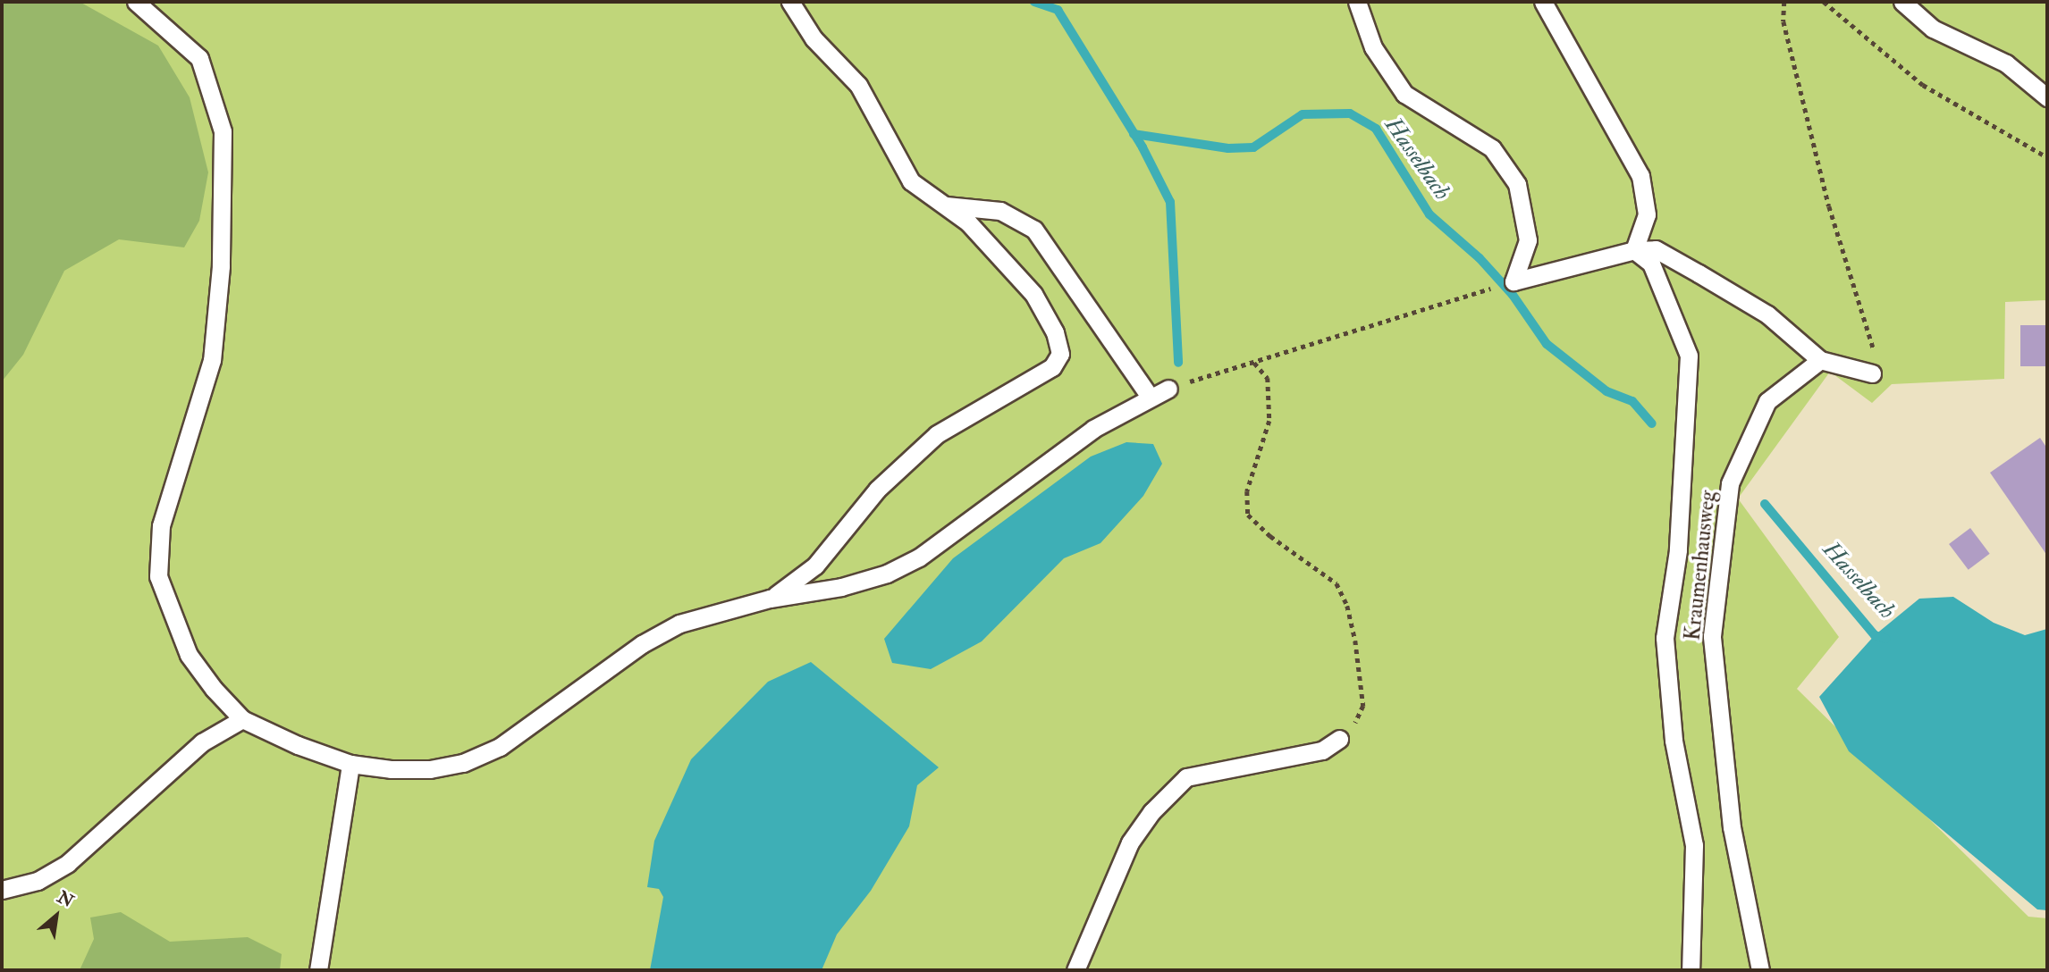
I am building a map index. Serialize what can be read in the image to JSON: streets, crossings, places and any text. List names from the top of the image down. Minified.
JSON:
{"streets":{"lane":["Kraumenhausweg"]},"water":["Hasselbach"],"north":"top right"}
